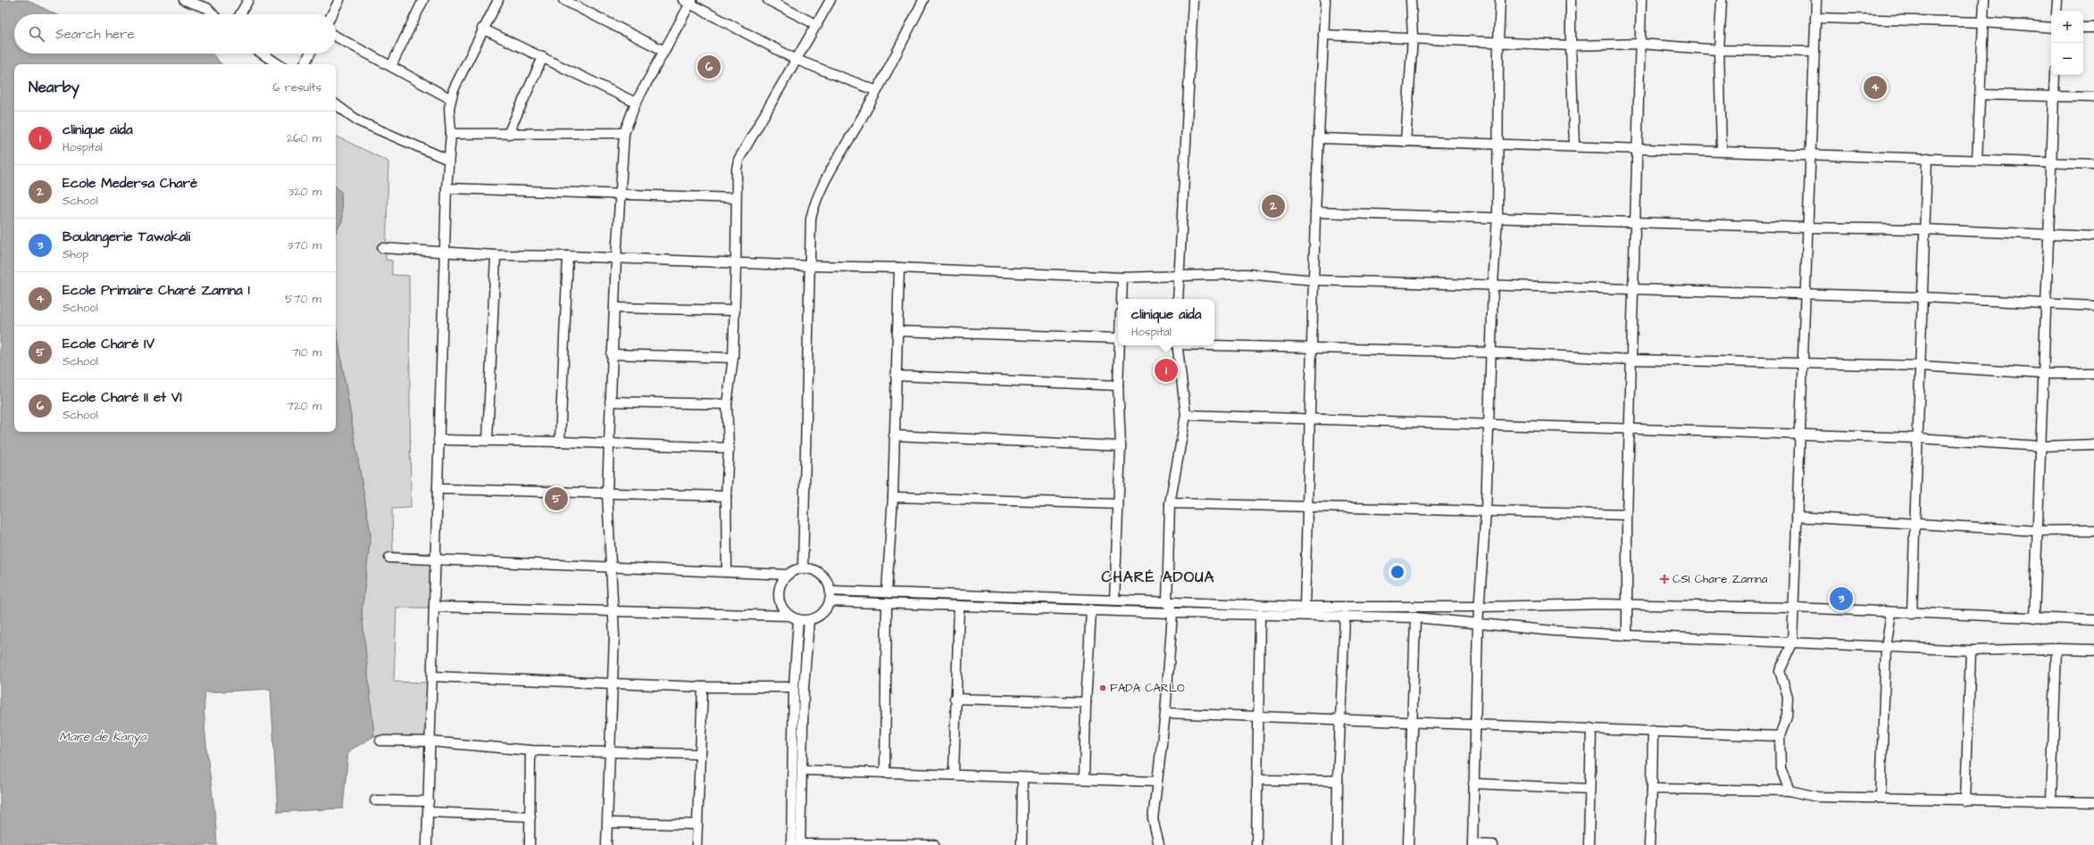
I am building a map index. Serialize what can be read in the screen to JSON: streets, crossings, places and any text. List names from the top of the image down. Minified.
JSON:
{"districts":["CHARÉ ADOUA"],"water":["Mare de Kanya"],"places":{"health":["CSI Chare Zamna"],"other":["FADA CARLO"]},"page":{"map_buttons":["+","−"],"search":"Search here","pins":["6","4","2","1","5","3"],"heading":["Nearby","6 results"],"list":[{"mark":"1","name":"clinique aida","note":"Hospital","value":"260 m"},{"mark":"2","name":"Ecole Medersa Charé","note":"School","value":"320 m"},{"mark":"3","name":"Boulangerie Tawakali","note":"Shop","value":"370 m"},{"mark":"4","name":"Ecole Primaire Charé Zamna 1","note":"School","value":"570 m"},{"mark":"5","name":"Ecole Charé IV","note":"School","value":"710 m"},{"mark":"6","name":"Ecole Charé II et VI","note":"School","value":"720 m"}],"popup":["clinique aida","Hospital"]}}
